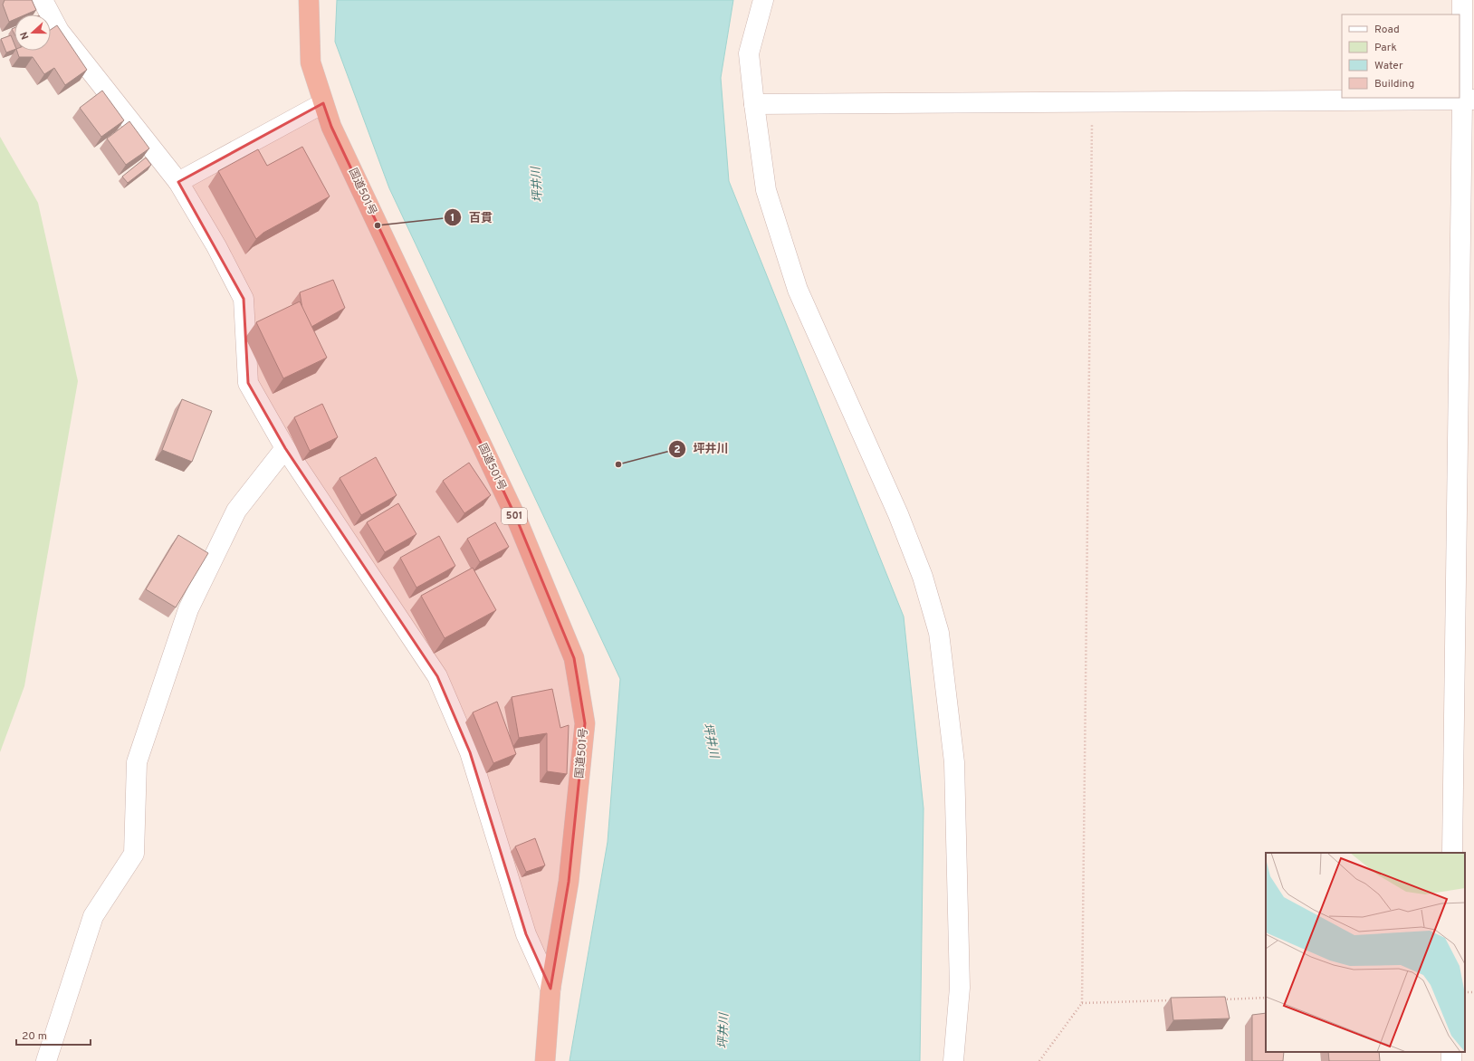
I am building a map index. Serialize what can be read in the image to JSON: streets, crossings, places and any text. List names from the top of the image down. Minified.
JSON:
{"streets":{"highway":["国道501号","501"]},"water":["坪井川"],"places":["百貫","坪井川"],"legend":["Road","Park","Water","Building"],"scale_bar":"20 m","north":"left"}
